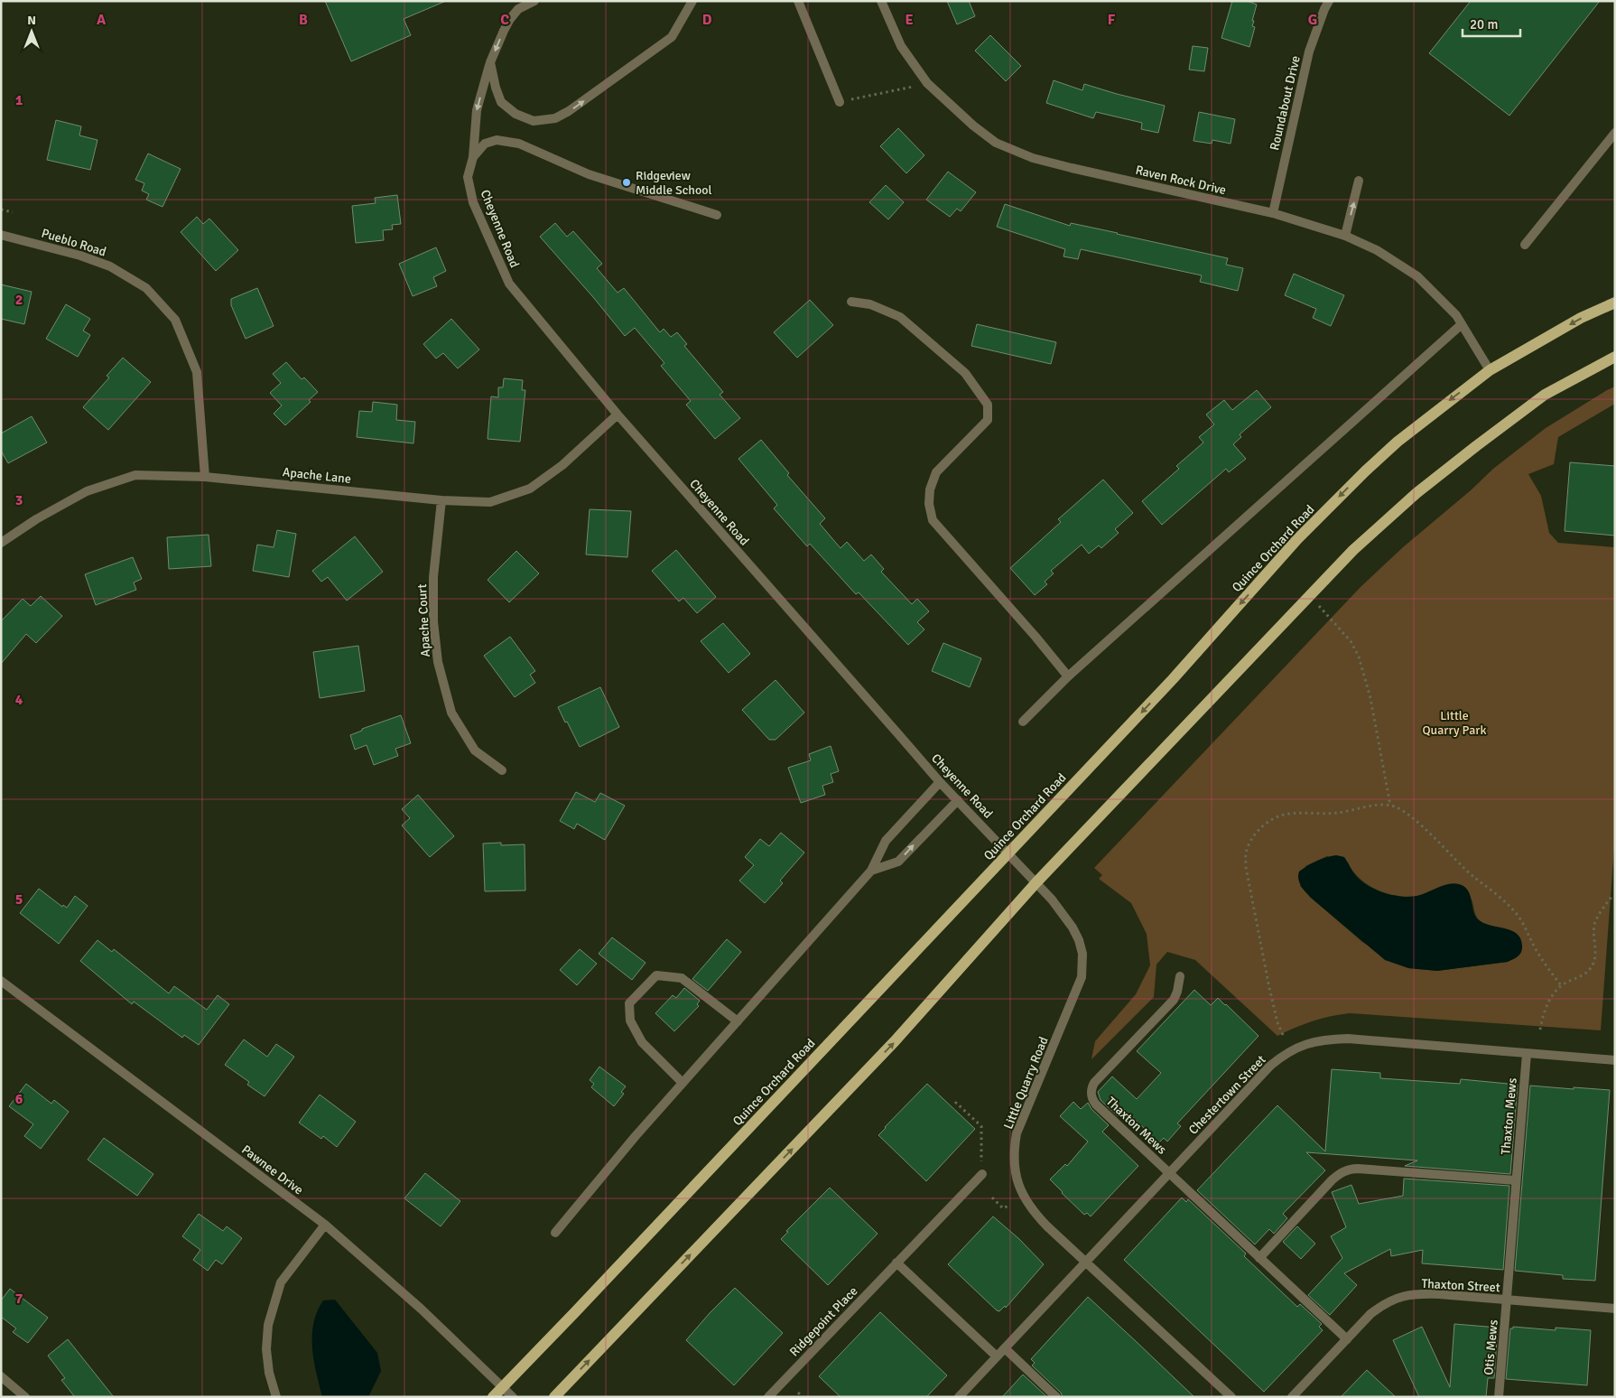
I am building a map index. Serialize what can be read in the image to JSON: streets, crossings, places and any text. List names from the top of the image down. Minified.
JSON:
{"streets":{"main road":["Quince Orchard Road"],"street":["Roundabout Drive","Raven Rock Drive","Cheyenne Road","Pueblo Road","Apache Lane","Apache Court","Little Quarry Road","Chestertown Street","Thaxton Mews","Pawnee Drive","Thaxton Street","Ridgepoint Place","Otis Mews"]},"crossings":[["Roundabout Drive","Raven Rock Drive"],["Raven Rock Drive","Quince Orchard Road"],["Cheyenne Road","Apache Lane"],["Cheyenne Road","Quince Orchard Road"],["Cheyenne Road","Little Quarry Road"],["Pueblo Road","Apache Lane"],["Apache Lane","Apache Court"],["Quince Orchard Road","Little Quarry Road"],["Quince Orchard Road","Pawnee Drive"],["Little Quarry Road","Chestertown Street"],["Chestertown Street","Thaxton Mews"],["Thaxton Mews","Thaxton Street"],["Thaxton Mews","Otis Mews"],["Thaxton Street","Otis Mews"]],"parks":["Little Quarry Park"],"places":["Ridgeview Middle School"],"scale_bar":"20 m","north":"top","grid":{"columns":["A","B","C","D","E","F","G"],"rows":["1","2","3","4","5","6","7"]}}
